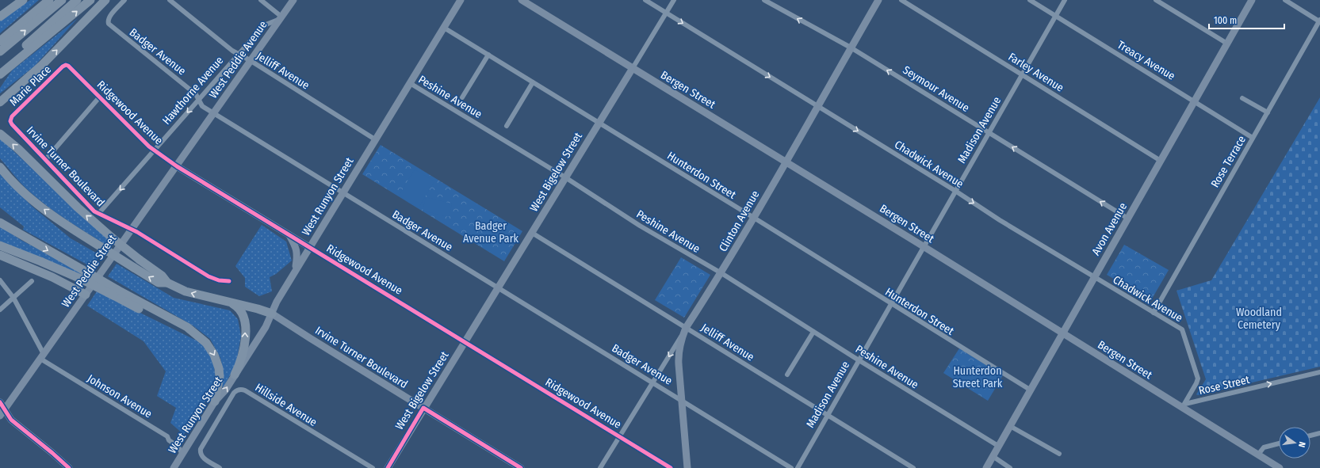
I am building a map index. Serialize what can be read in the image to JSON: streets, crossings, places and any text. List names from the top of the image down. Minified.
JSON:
{"streets":{"main road":["West Peddie Avenue","Bergen Street","Ridgewood Avenue","Irvine Turner Boulevard","West Bigelow Street","West Runyon Street","Clinton Avenue","Avon Avenue","West Peddie Street"],"street":["Badger Avenue","Treacy Avenue","Jelliff Avenue","Farley Avenue","Marie Place","Seymour Avenue","Hawthorne Avenue","Peshine Avenue","Madison Avenue","Rose Terrace","Chadwick Avenue","Hunterdon Street","Rose Street","Johnson Avenue","Hillside Avenue"]},"crossings":[["Badger Avenue","West Peddie Avenue"],["Badger Avenue","Hawthorne Avenue"],["Badger Avenue","West Bigelow Street"],["Badger Avenue","West Runyon Street"],["Badger Avenue","Clinton Avenue"],["Badger Avenue","West Peddie Street"],["West Peddie Avenue","Jelliff Avenue"],["West Peddie Avenue","Hawthorne Avenue"],["West Peddie Avenue","West Peddie Street"],["Treacy Avenue","Madison Avenue"],["Treacy Avenue","Rose Terrace"],["Treacy Avenue","Avon Avenue"],["Jelliff Avenue","Hawthorne Avenue"],["Jelliff Avenue","Madison Avenue"],["Jelliff Avenue","West Bigelow Street"],["Jelliff Avenue","West Runyon Street"],["Jelliff Avenue","Clinton Avenue"],["Farley Avenue","Madison Avenue"],["Farley Avenue","Avon Avenue"],["Marie Place","Ridgewood Avenue"],["Marie Place","Irvine Turner Boulevard"],["Seymour Avenue","Madison Avenue"],["Seymour Avenue","Clinton Avenue"],["Seymour Avenue","Avon Avenue"],["Bergen Street","Madison Avenue"],["Bergen Street","West Bigelow Street"],["Bergen Street","Clinton Avenue"],["Bergen Street","Avon Avenue"],["Bergen Street","Rose Street"],["Hawthorne Avenue","Ridgewood Avenue"],["Hawthorne Avenue","Irvine Turner Boulevard"],["Peshine Avenue","Madison Avenue"],["Peshine Avenue","West Bigelow Street"],["Peshine Avenue","West Runyon Street"],["Peshine Avenue","Clinton Avenue"],["Peshine Avenue","Avon Avenue"],["Ridgewood Avenue","West Bigelow Street"],["Ridgewood Avenue","West Runyon Street"],["Ridgewood Avenue","West Peddie Street"],["Madison Avenue","Chadwick Avenue"],["Madison Avenue","Hunterdon Street"],["Rose Terrace","Chadwick Avenue"],["Chadwick Avenue","West Bigelow Street"],["Chadwick Avenue","Clinton Avenue"],["Chadwick Avenue","Avon Avenue"],["Chadwick Avenue","Rose Street"],["Irvine Turner Boulevard","West Bigelow Street"],["Irvine Turner Boulevard","West Runyon Street"],["Irvine Turner Boulevard","West Peddie Street"],["West Bigelow Street","Hunterdon Street"],["Hunterdon Street","West Runyon Street"],["Hunterdon Street","Clinton Avenue"],["Hunterdon Street","Avon Avenue"],["West Runyon Street","Johnson Avenue"],["West Peddie Street","Johnson Avenue"]],"one_way":["Seymour Avenue","Hawthorne Avenue","Chadwick Avenue","Rose Street"],"parks":["Badger Avenue Park","Woodland Cemetery","Hunterdon Street Park"],"scale_bar":"100 m","north":"right"}
